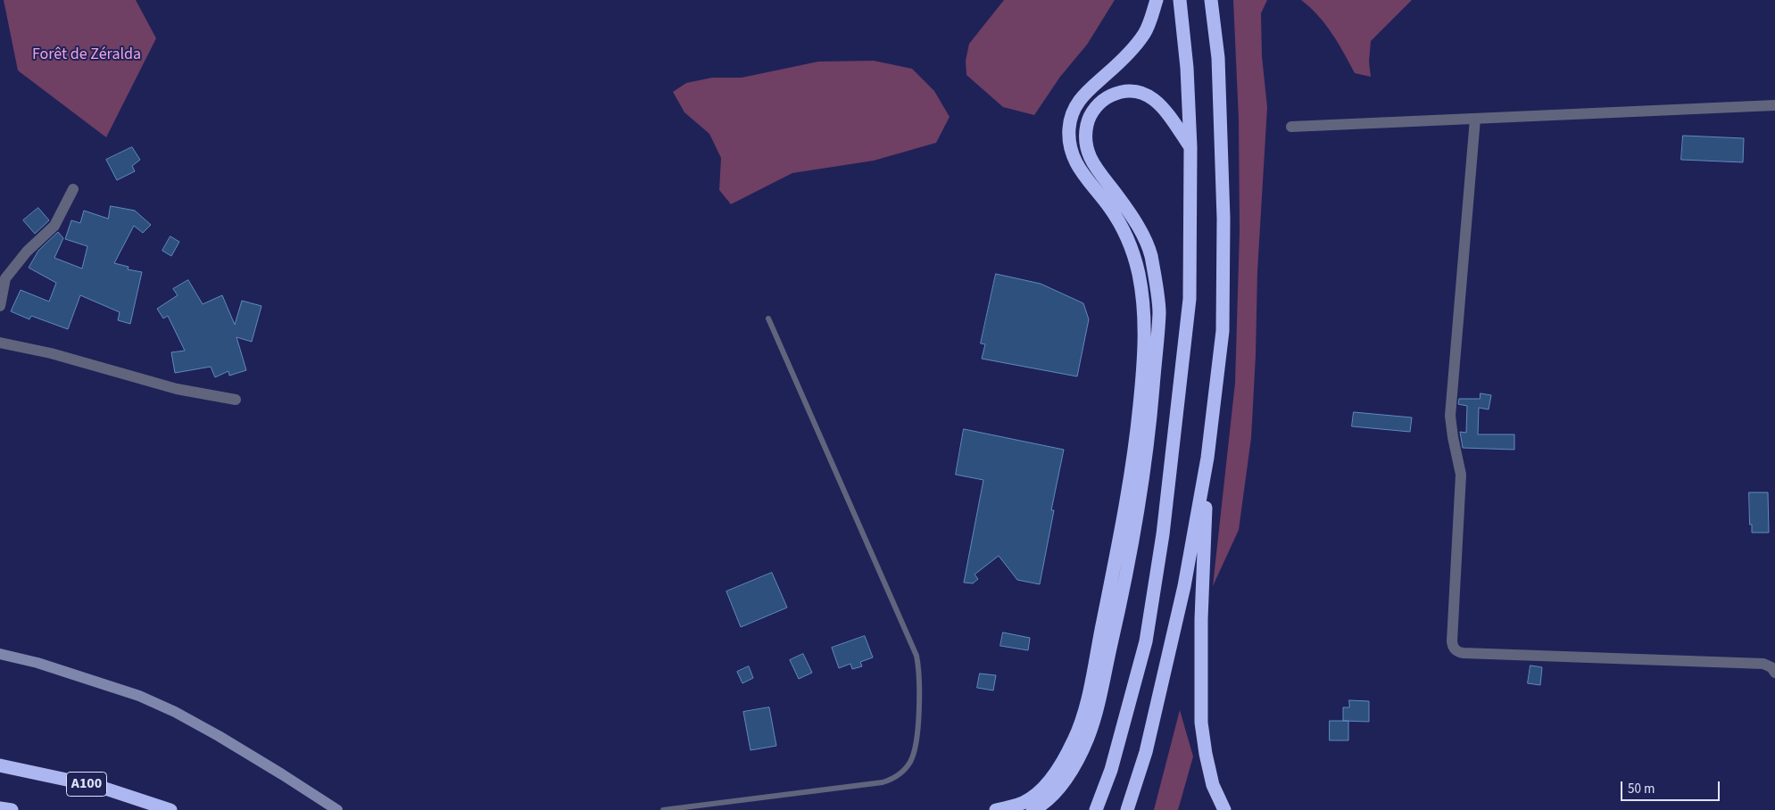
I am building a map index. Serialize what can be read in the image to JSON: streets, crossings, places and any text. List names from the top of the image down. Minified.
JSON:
{"streets":{"highway":["A100"]},"parks":["Forêt de Zéralda"],"scale_bar":"50 m"}
